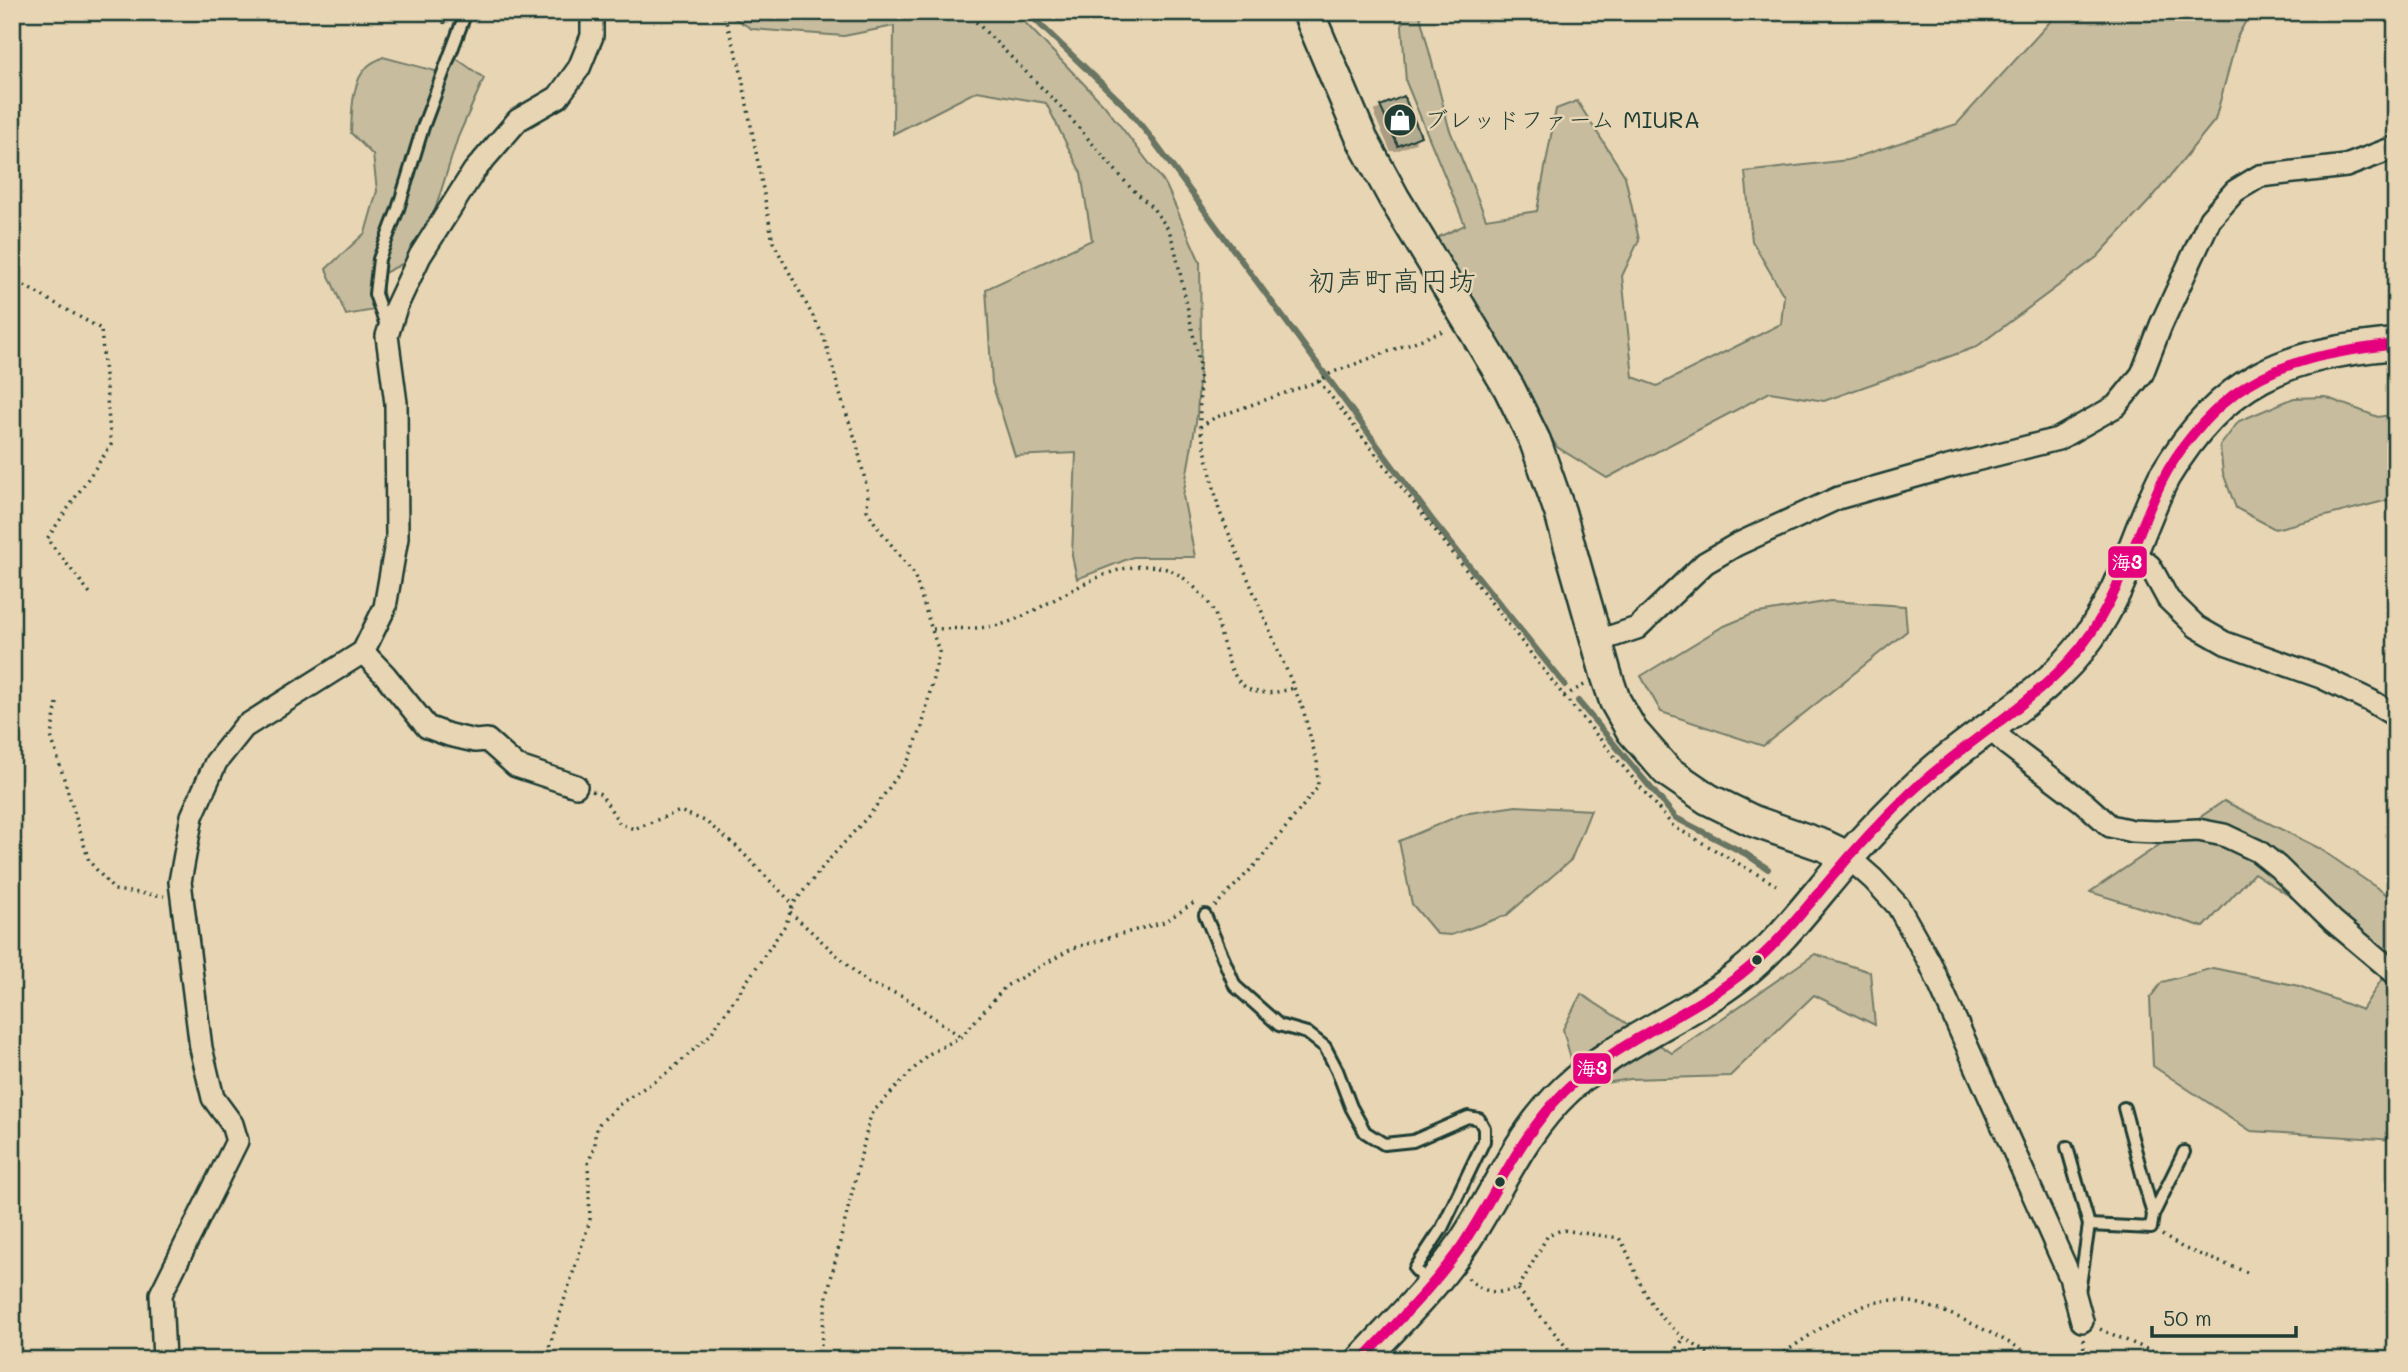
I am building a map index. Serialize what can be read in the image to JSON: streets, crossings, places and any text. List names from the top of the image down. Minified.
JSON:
{"districts":["初声町高円坊"],"places":{"shop":["ブレッドファーム MIURA"]},"lines":["transit line 海3"],"scale_bar":"50 m"}
